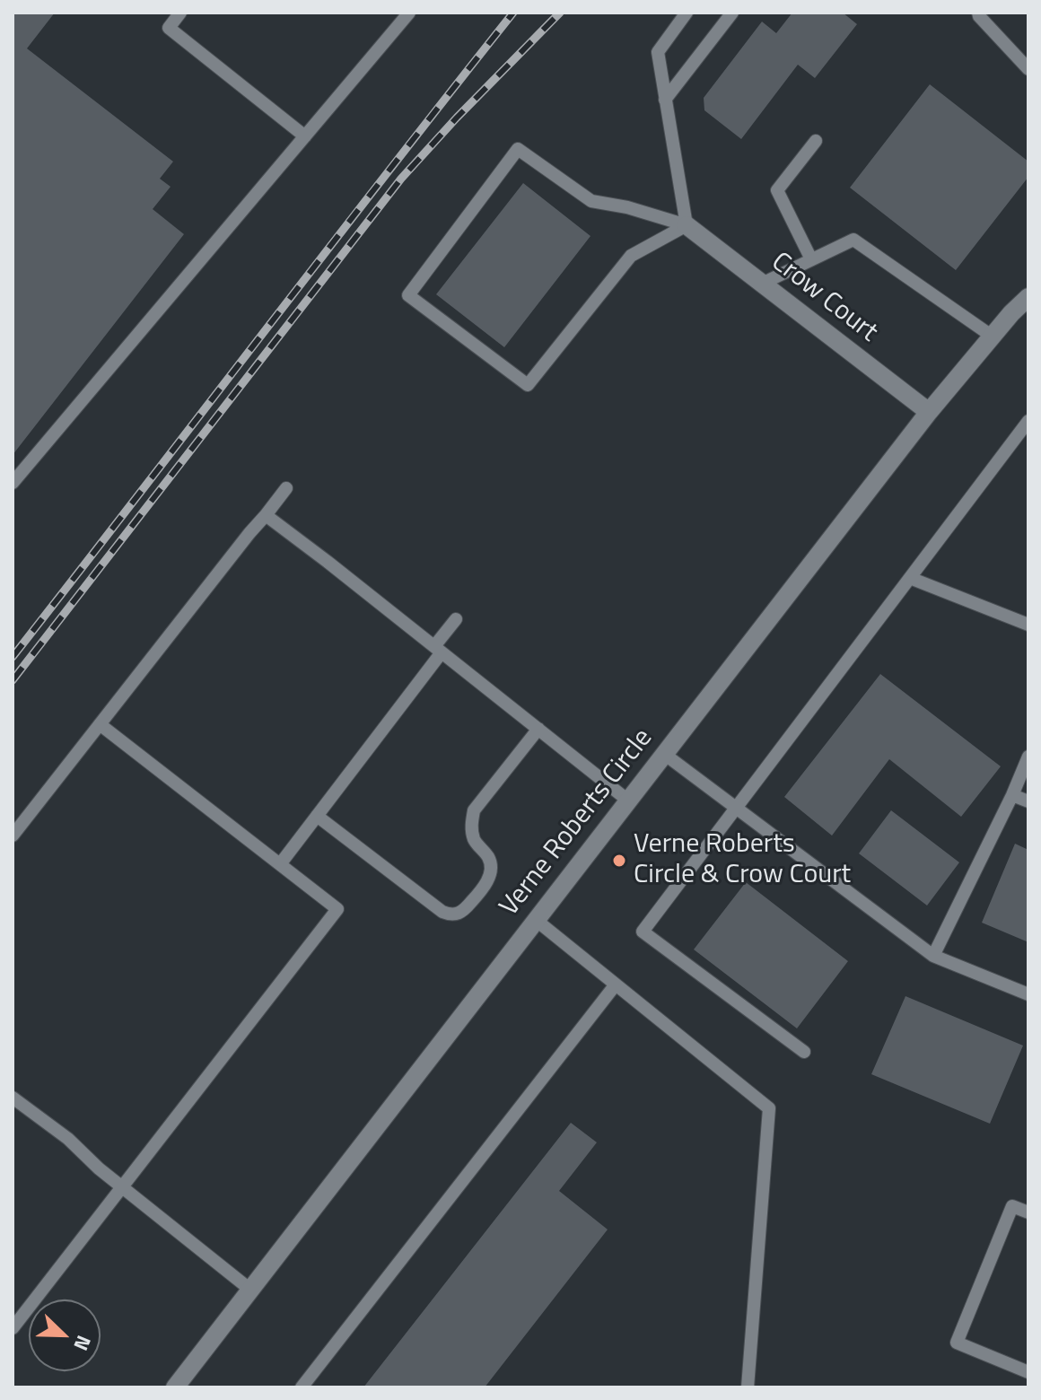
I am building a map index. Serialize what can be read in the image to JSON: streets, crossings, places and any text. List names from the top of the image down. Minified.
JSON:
{"streets":{"street":["Crow Court","Verne Roberts Circle"]},"crossings":[["Crow Court","Verne Roberts Circle"]],"places":["Verne Roberts Circle & Crow Court"],"north":"bottom right"}
